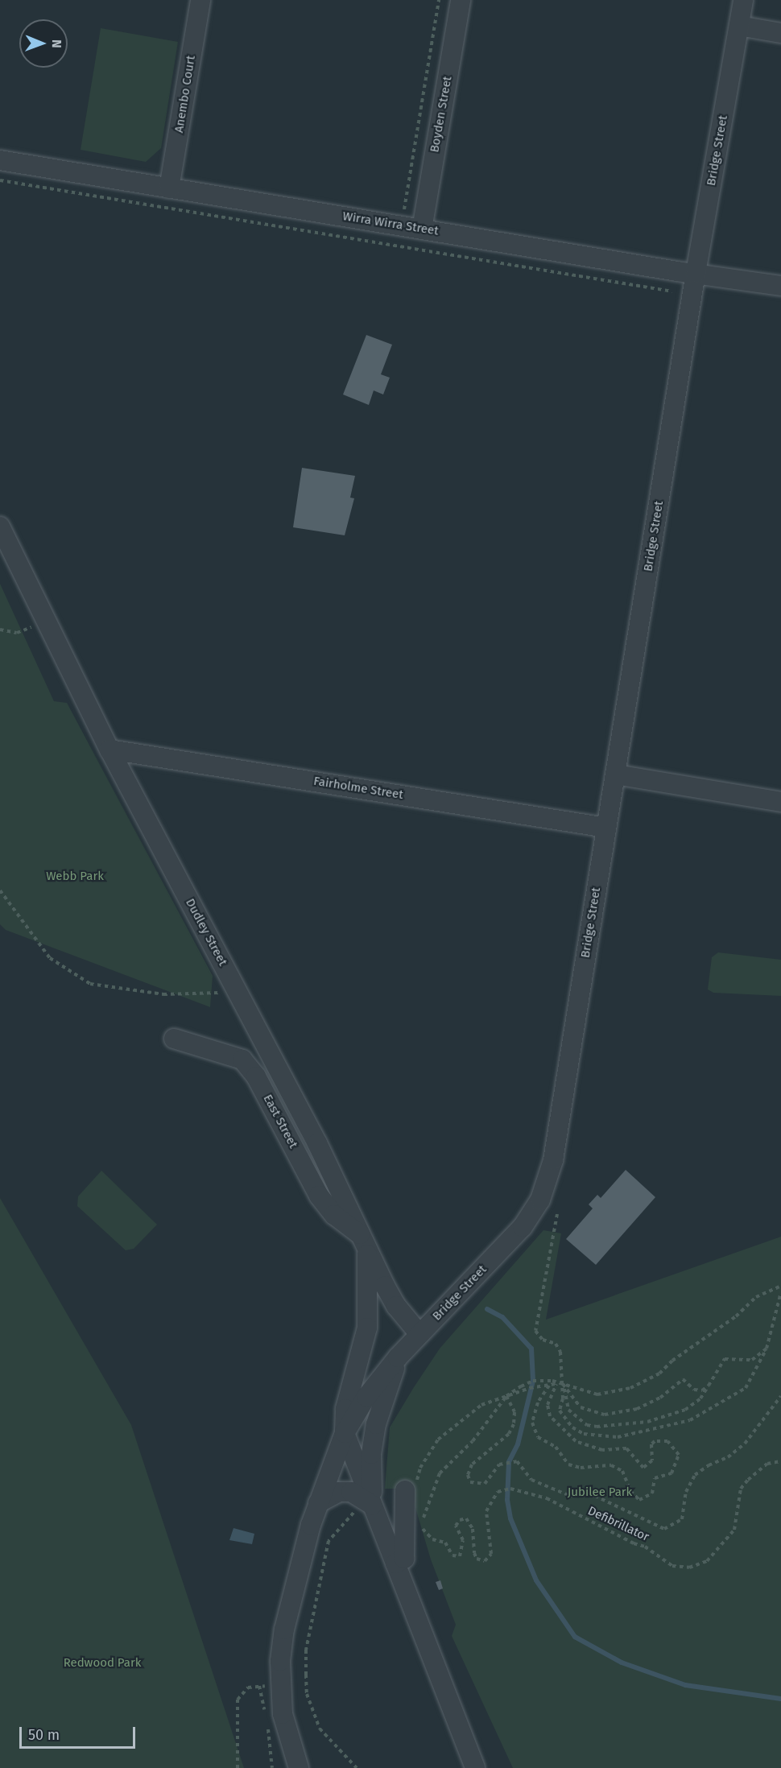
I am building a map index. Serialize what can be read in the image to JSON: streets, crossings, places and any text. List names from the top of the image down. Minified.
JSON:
{"streets":{"street":["Anembo Court","Boyden Street","Bridge Street","Wirra Wirra Street","Fairholme Street","Dudley Street","East Street"],"path":["Defibrillator"]},"crossings":[["Anembo Court","Wirra Wirra Street"],["Boyden Street","Wirra Wirra Street"],["Bridge Street","Wirra Wirra Street"],["Bridge Street","Fairholme Street"],["Bridge Street","Dudley Street"],["Fairholme Street","Dudley Street"],["Dudley Street","East Street"]],"parks":["Webb Park","Jubilee Park","Redwood Park"],"scale_bar":"50 m","north":"right"}
